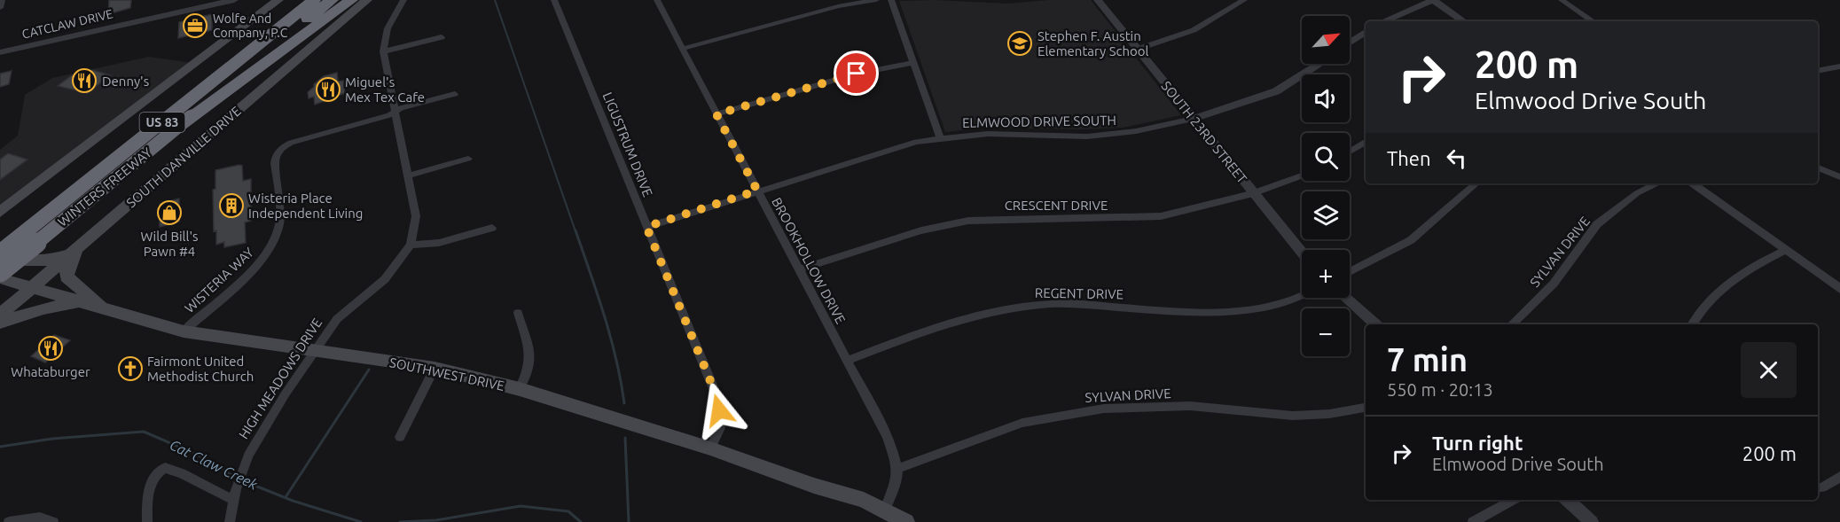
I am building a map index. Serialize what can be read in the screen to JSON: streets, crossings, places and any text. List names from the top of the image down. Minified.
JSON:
{"streets":{"highway":["US 83","WINTERS FREEWAY"],"main road":["SOUTH DANVILLE DRIVE","SOUTHWEST DRIVE"],"street":["CATCLAW DRIVE","ELMWOOD DRIVE SOUTH","SOUTH 23RD STREET","LIGUSTRUM DRIVE","CRESCENT DRIVE","SYLVAN DRIVE","BROOKHOLLOW DRIVE","WISTERIA WAY","REGENT DRIVE","HIGH MEADOWS DRIVE"]},"crossings":[["ELMWOOD DRIVE SOUTH","SOUTH 23RD STREET"],["ELMWOOD DRIVE SOUTH","LIGUSTRUM DRIVE"],["ELMWOOD DRIVE SOUTH","BROOKHOLLOW DRIVE"],["SOUTH 23RD STREET","CRESCENT DRIVE"],["LIGUSTRUM DRIVE","SOUTHWEST DRIVE"],["SOUTH DANVILLE DRIVE","SOUTHWEST DRIVE"],["CRESCENT DRIVE","BROOKHOLLOW DRIVE"],["SYLVAN DRIVE","BROOKHOLLOW DRIVE"],["BROOKHOLLOW DRIVE","REGENT DRIVE"],["WISTERIA WAY","SOUTHWEST DRIVE"],["WISTERIA WAY","HIGH MEADOWS DRIVE"],["SOUTHWEST DRIVE","HIGH MEADOWS DRIVE"]],"water":["Cat Claw Creek"],"places":{"office":["Wolfe And Company, P.C"],"school or university":["Stephen F. Austin Elementary School"],"restaurant":["Denny's","Miguel's Mex Tex Cafe","Whataburger"],"building":["Wisteria Place Independent Living"],"shop":["Wild Bill's Pawn #4"],"church":["Fairmont United Methodist Church"]},"north":"top right","page":{"map_buttons":["+","−"],"turn":["200 m","Elmwood Drive South"],"then":"Then","heading":["7 min","550 m · 20:13"],"list":[{"name":"Turn right","note":"Elmwood Drive South","value":"200 m"}]}}
